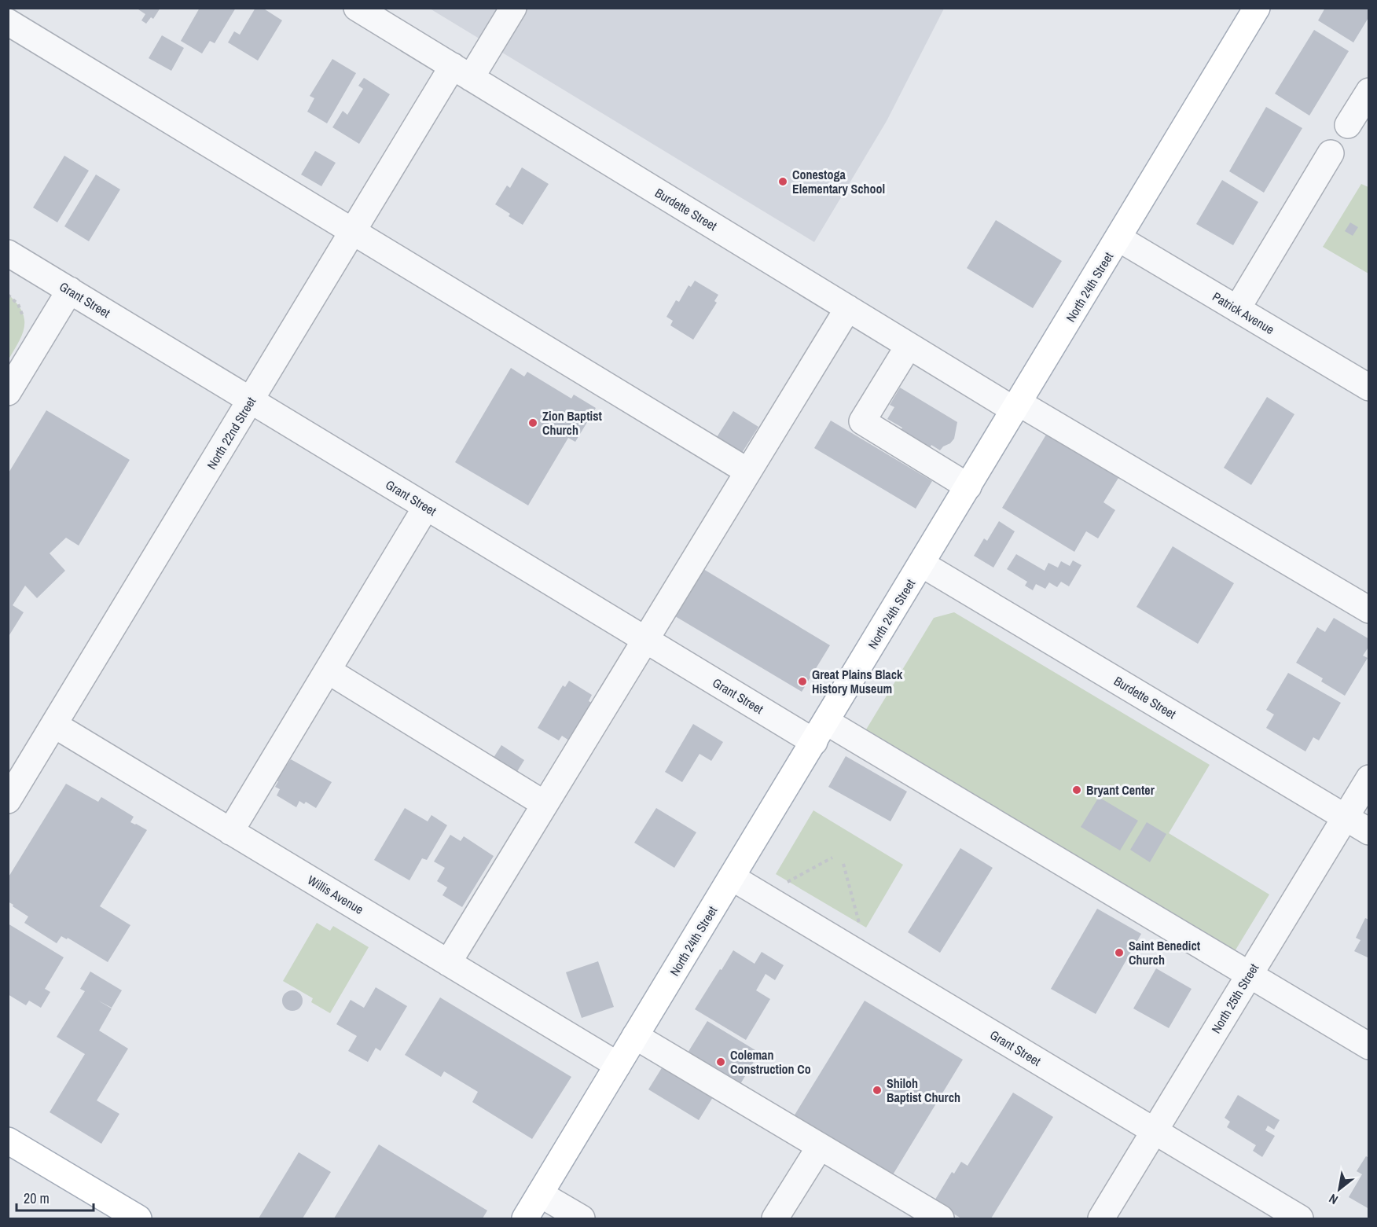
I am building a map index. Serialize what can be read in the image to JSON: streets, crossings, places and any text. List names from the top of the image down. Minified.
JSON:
{"streets":{"main road":["North 24th Street"],"street":["Burdette Street","Grant Street","Patrick Avenue","North 22nd Street","Willis Avenue","North 25th Street"]},"crossings":[["Burdette Street","North 24th Street"],["Burdette Street","North 22nd Street"],["Burdette Street","North 25th Street"],["North 24th Street","Grant Street"],["North 24th Street","Patrick Avenue"],["North 24th Street","Willis Avenue"],["Grant Street","North 22nd Street"],["Grant Street","North 25th Street"],["North 22nd Street","Willis Avenue"]],"places":["Conestoga Elementary School","Zion Baptist Church","Great Plains Black History Museum","Bryant Center","Saint Benedict Church","Coleman Construction Co","Shiloh Baptist Church"],"scale_bar":"20 m","north":"bottom left"}
